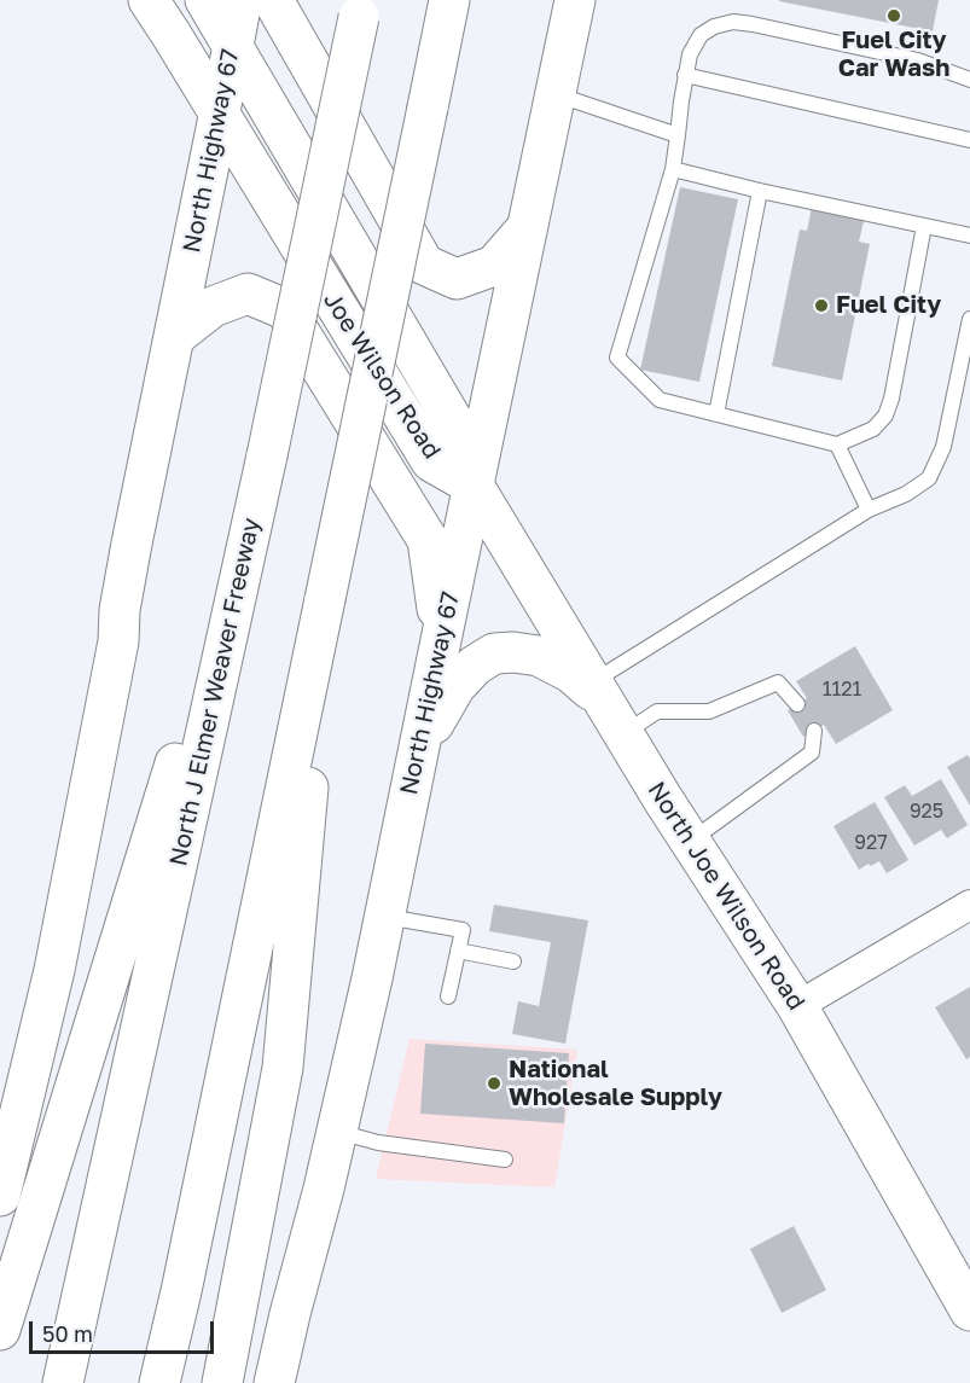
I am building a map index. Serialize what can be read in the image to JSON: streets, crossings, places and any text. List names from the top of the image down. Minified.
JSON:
{"streets":{"main road":["North Highway 67","Joe Wilson Road","North J Elmer Weaver Freeway","North Joe Wilson Road"]},"crossings":[["North Highway 67","Joe Wilson Road"],["North Highway 67","North Joe Wilson Road"],["Joe Wilson Road","North Joe Wilson Road"]],"places":["Fuel City Car Wash","Fuel City","National Wholesale Supply"],"house_numbers":["1121","925","927"],"scale_bar":"50 m"}
